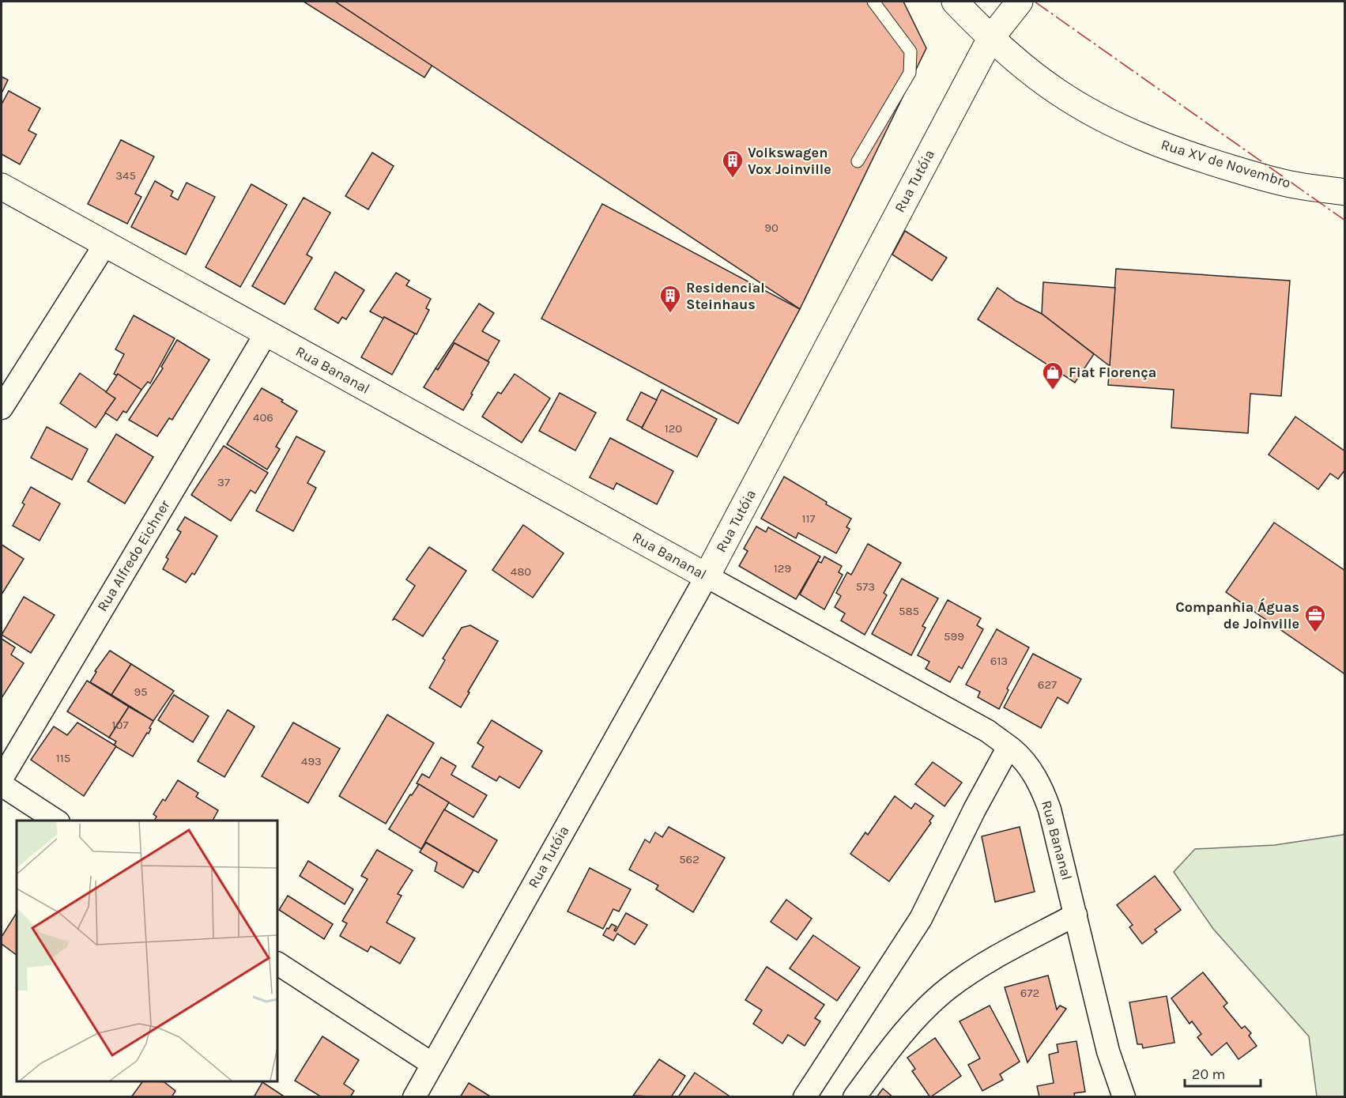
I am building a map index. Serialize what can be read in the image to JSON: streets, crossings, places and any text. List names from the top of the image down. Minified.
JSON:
{"streets":{"street":["Rua XV de Novembro","Rua Tutóia","Rua Bananal","Rua Alfredo Eichner"]},"crossings":[["Rua XV de Novembro","Rua Tutóia"],["Rua Tutóia","Rua Bananal"],["Rua Bananal","Rua Alfredo Eichner"]],"places":{"building":["Volkswagen Vox Joinville","Residencial Steinhaus"],"shop":["Fiat Florença"],"office":["Companhia Águas de Joinville"]},"house_numbers":["345","90","406","120","37","117","129","480","573","585","599","613","627","95","107","115","493","562","672"],"scale_bar":"20 m"}
